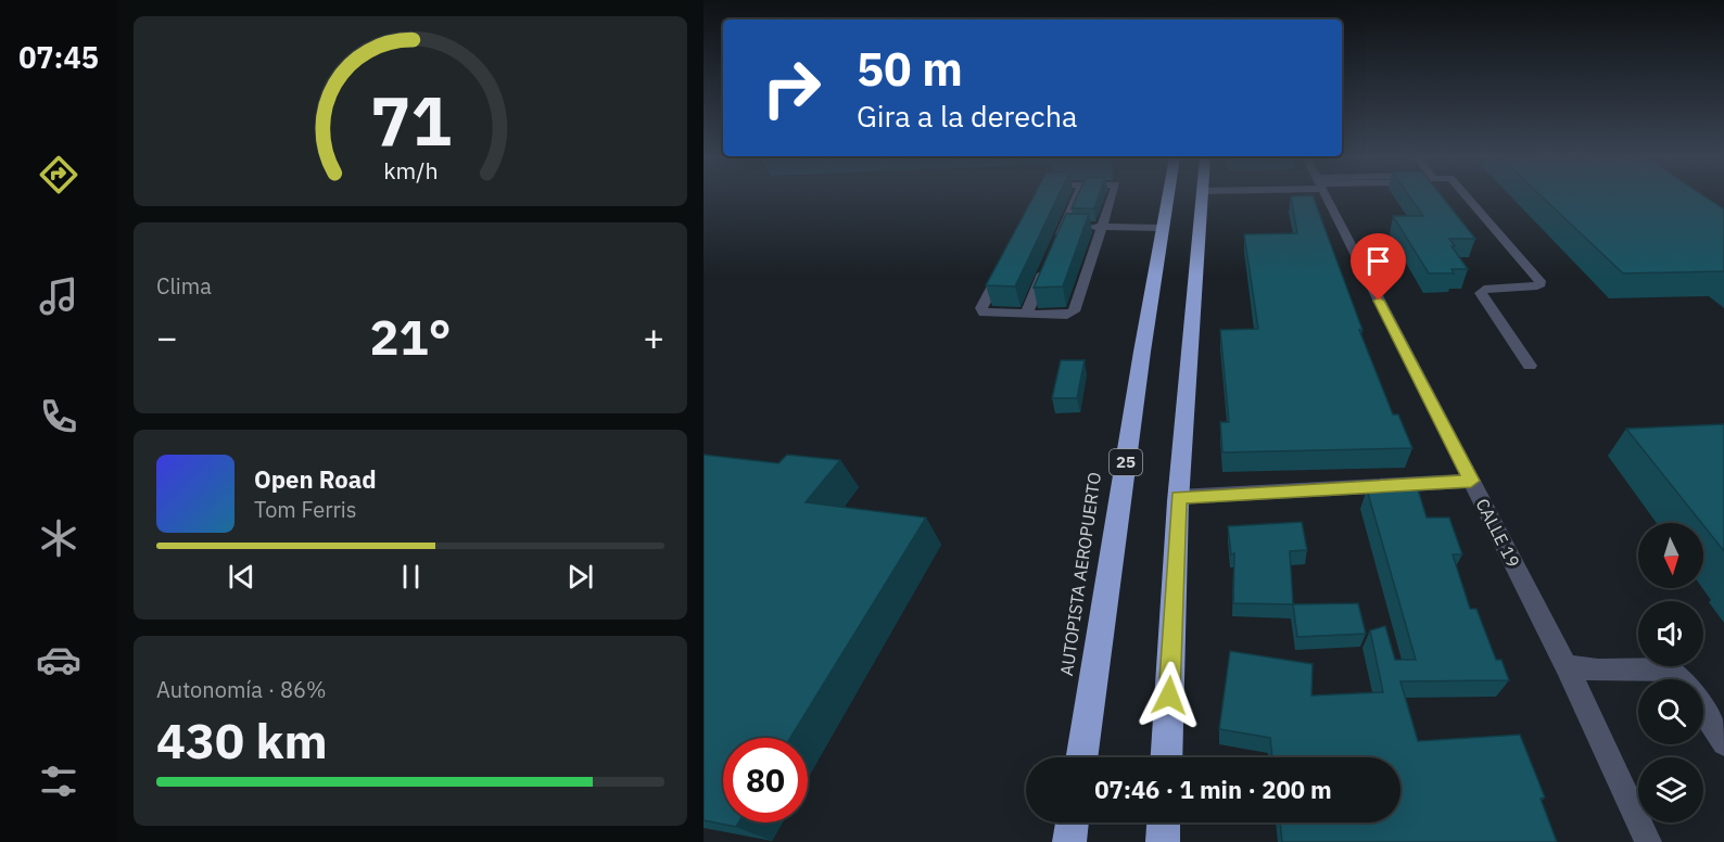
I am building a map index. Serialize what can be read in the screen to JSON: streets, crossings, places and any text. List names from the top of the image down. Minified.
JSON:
{"streets":{"highway":["25","AUTOPISTA AEROPUERTO"],"street":["CALLE 19"]},"north":"bottom","page":{"tabs":"07:45","turn":["50 m","Gira a la derecha"],"tile":["Clima",["Autonomía · 86%","430 km"]],"heat":["−","21°","+"],"song":["Open Road","Tom Ferris"],"limit":"80","trip":"07:46 · 1 min · 200 m","gauge":["71","km/h"]}}
